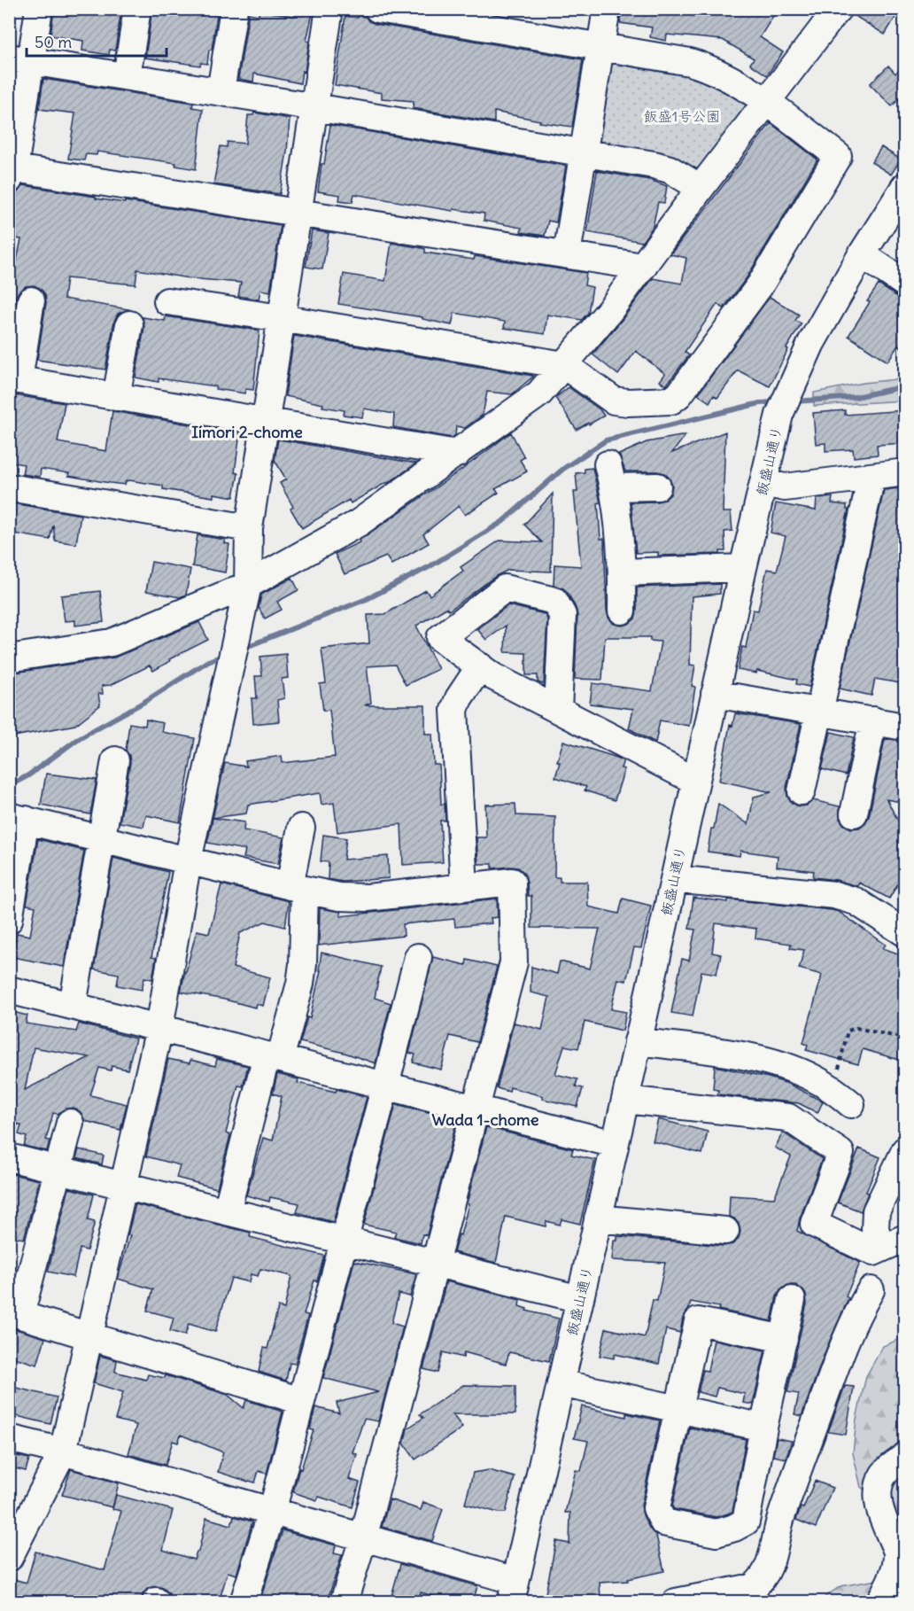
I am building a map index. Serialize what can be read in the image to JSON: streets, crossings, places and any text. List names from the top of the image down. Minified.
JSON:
{"streets":{"street":["飯盛山通り"]},"districts":["Iimori 2-chome","Wada 1-chome"],"parks":["飯盛1号公園"],"scale_bar":"50 m"}
